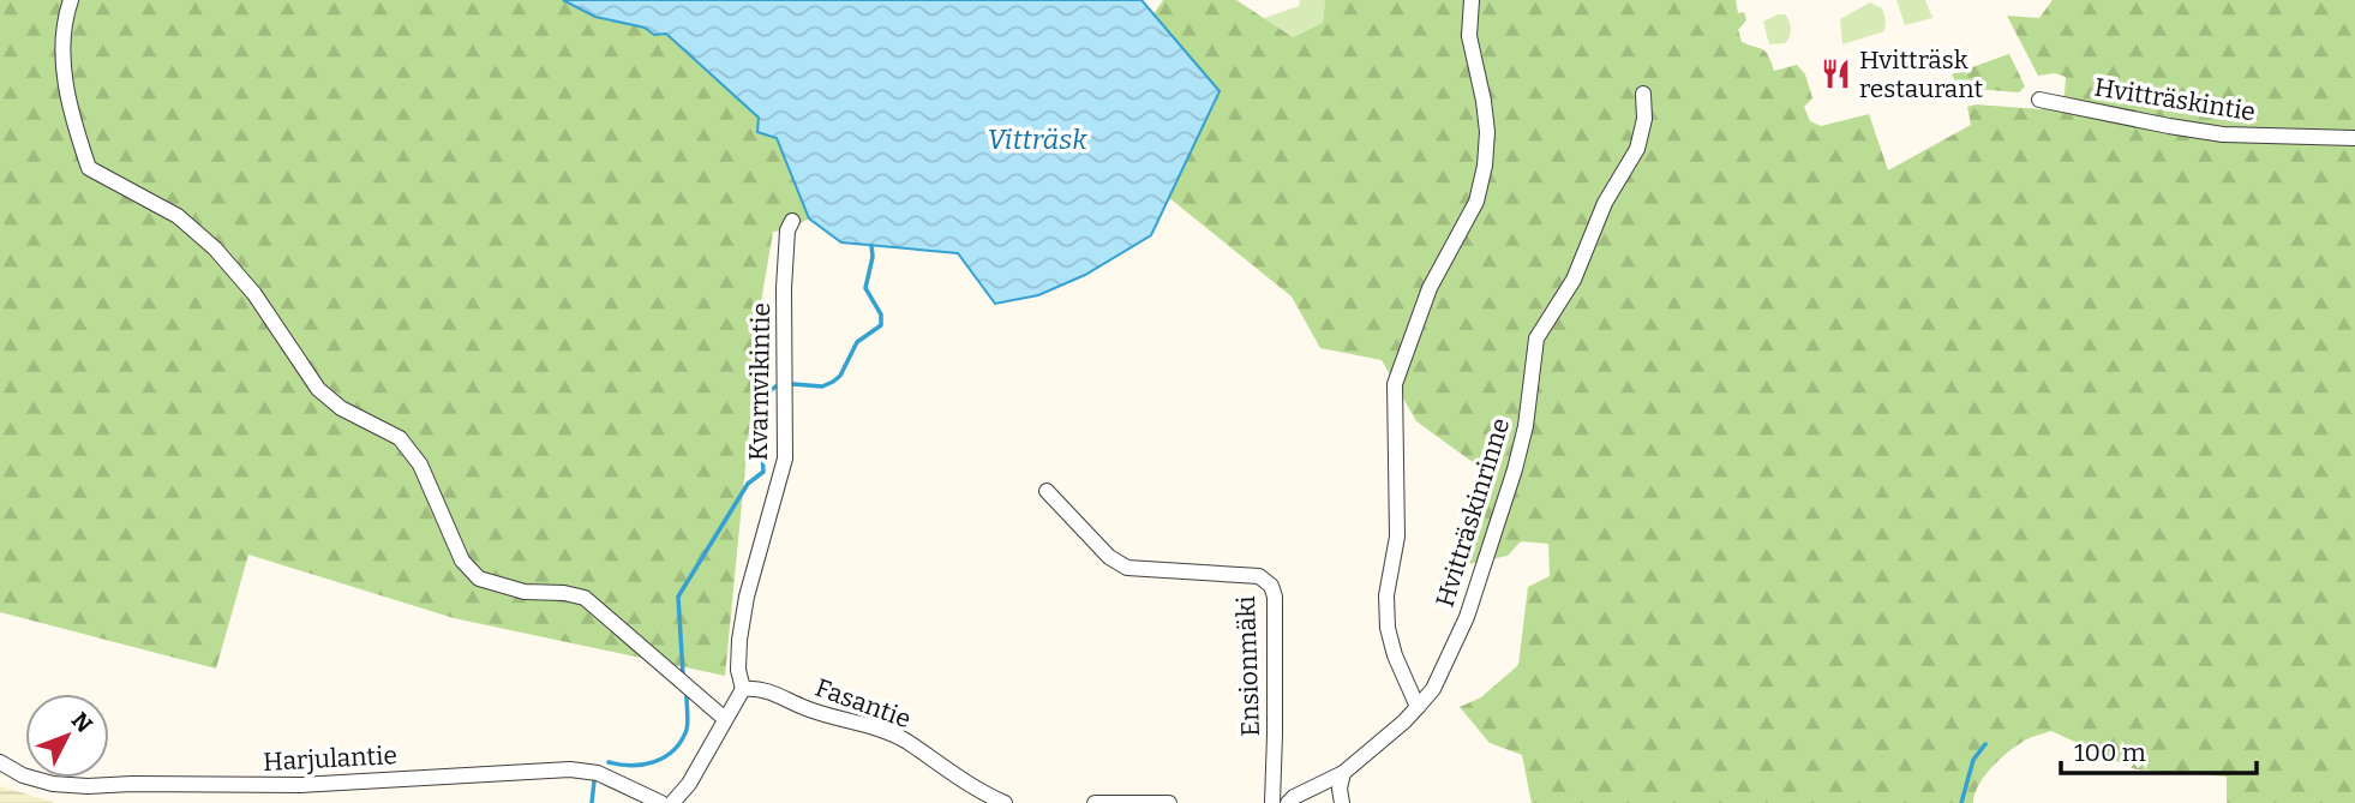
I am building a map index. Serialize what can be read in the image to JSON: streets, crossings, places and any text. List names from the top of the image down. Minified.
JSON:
{"streets":{"street":["Hvitträskintie","Kvarnvikintie","Hvitträskinrinne","Ensionmäki","Fasantie","Harjulantie"]},"crossings":[["Kvarnvikintie","Fasantie"]],"water":["Vitträsk"],"places":{"restaurant":["Hvitträsk restaurant"]},"scale_bar":"100 m","north":"top right"}
